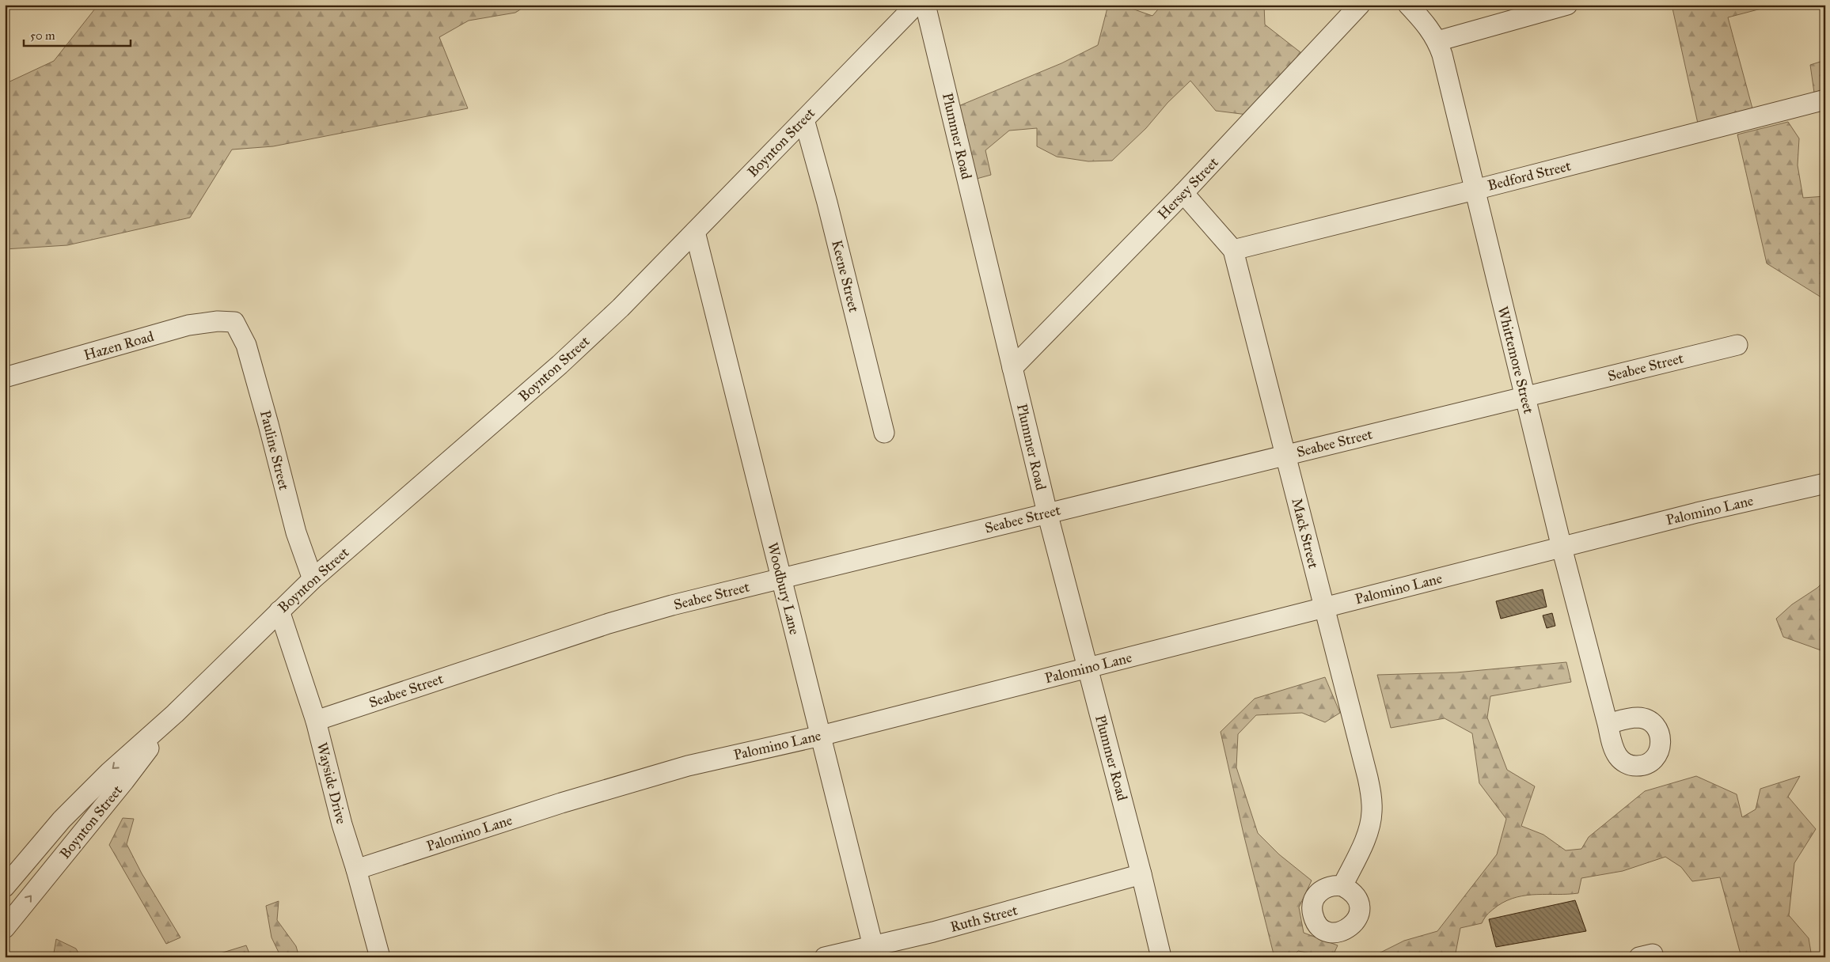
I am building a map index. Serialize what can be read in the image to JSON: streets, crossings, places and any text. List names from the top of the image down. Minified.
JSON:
{"streets":{"street":["Plummer Road","Boynton Street","Bedford Street","Hersey Street","Keene Street","Hazen Road","Whittemore Street","Seabee Street","Pauline Street","Palomino Lane","Mack Street","Woodbury Lane","Wayside Drive","Ruth Street"]},"crossings":[["Plummer Road","Hersey Street"],["Plummer Road","Seabee Street"],["Plummer Road","Palomino Lane"],["Plummer Road","Ruth Street"],["Boynton Street","Keene Street"],["Boynton Street","Pauline Street"],["Boynton Street","Woodbury Lane"],["Boynton Street","Wayside Drive"],["Bedford Street","Whittemore Street"],["Bedford Street","Mack Street"],["Hersey Street","Mack Street"],["Hazen Road","Pauline Street"],["Whittemore Street","Seabee Street"],["Whittemore Street","Palomino Lane"],["Seabee Street","Mack Street"],["Seabee Street","Woodbury Lane"],["Seabee Street","Wayside Drive"],["Palomino Lane","Mack Street"],["Palomino Lane","Woodbury Lane"],["Palomino Lane","Wayside Drive"],["Woodbury Lane","Ruth Street"]],"scale_bar":"50 m"}
